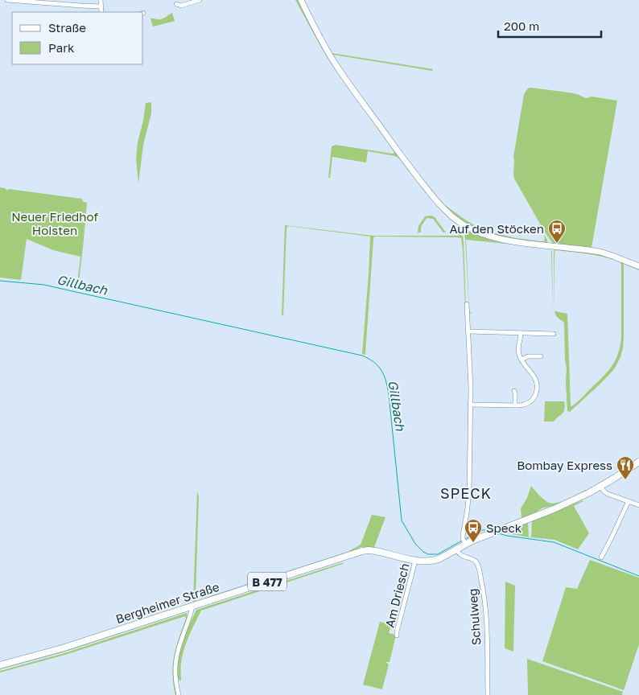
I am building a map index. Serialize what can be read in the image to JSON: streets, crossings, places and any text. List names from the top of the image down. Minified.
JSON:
{"streets":{"main road":["B 477","Bergheimer Straße"],"street":["Am Driesch","Schulweg"]},"crossings":[["B 477","Am Driesch"],["B 477","Bergheimer Straße"],["B 477","Schulweg"],["Am Driesch","Bergheimer Straße"]],"districts":["SPECK"],"water":["Gillbach"],"parks":["Neuer Friedhof Hoisten"],"places":{"bus stop":["Auf den Stöcken","Speck"],"restaurant":["Bombay Express"]},"legend":["Straße","Park"],"scale_bar":"200 m"}
